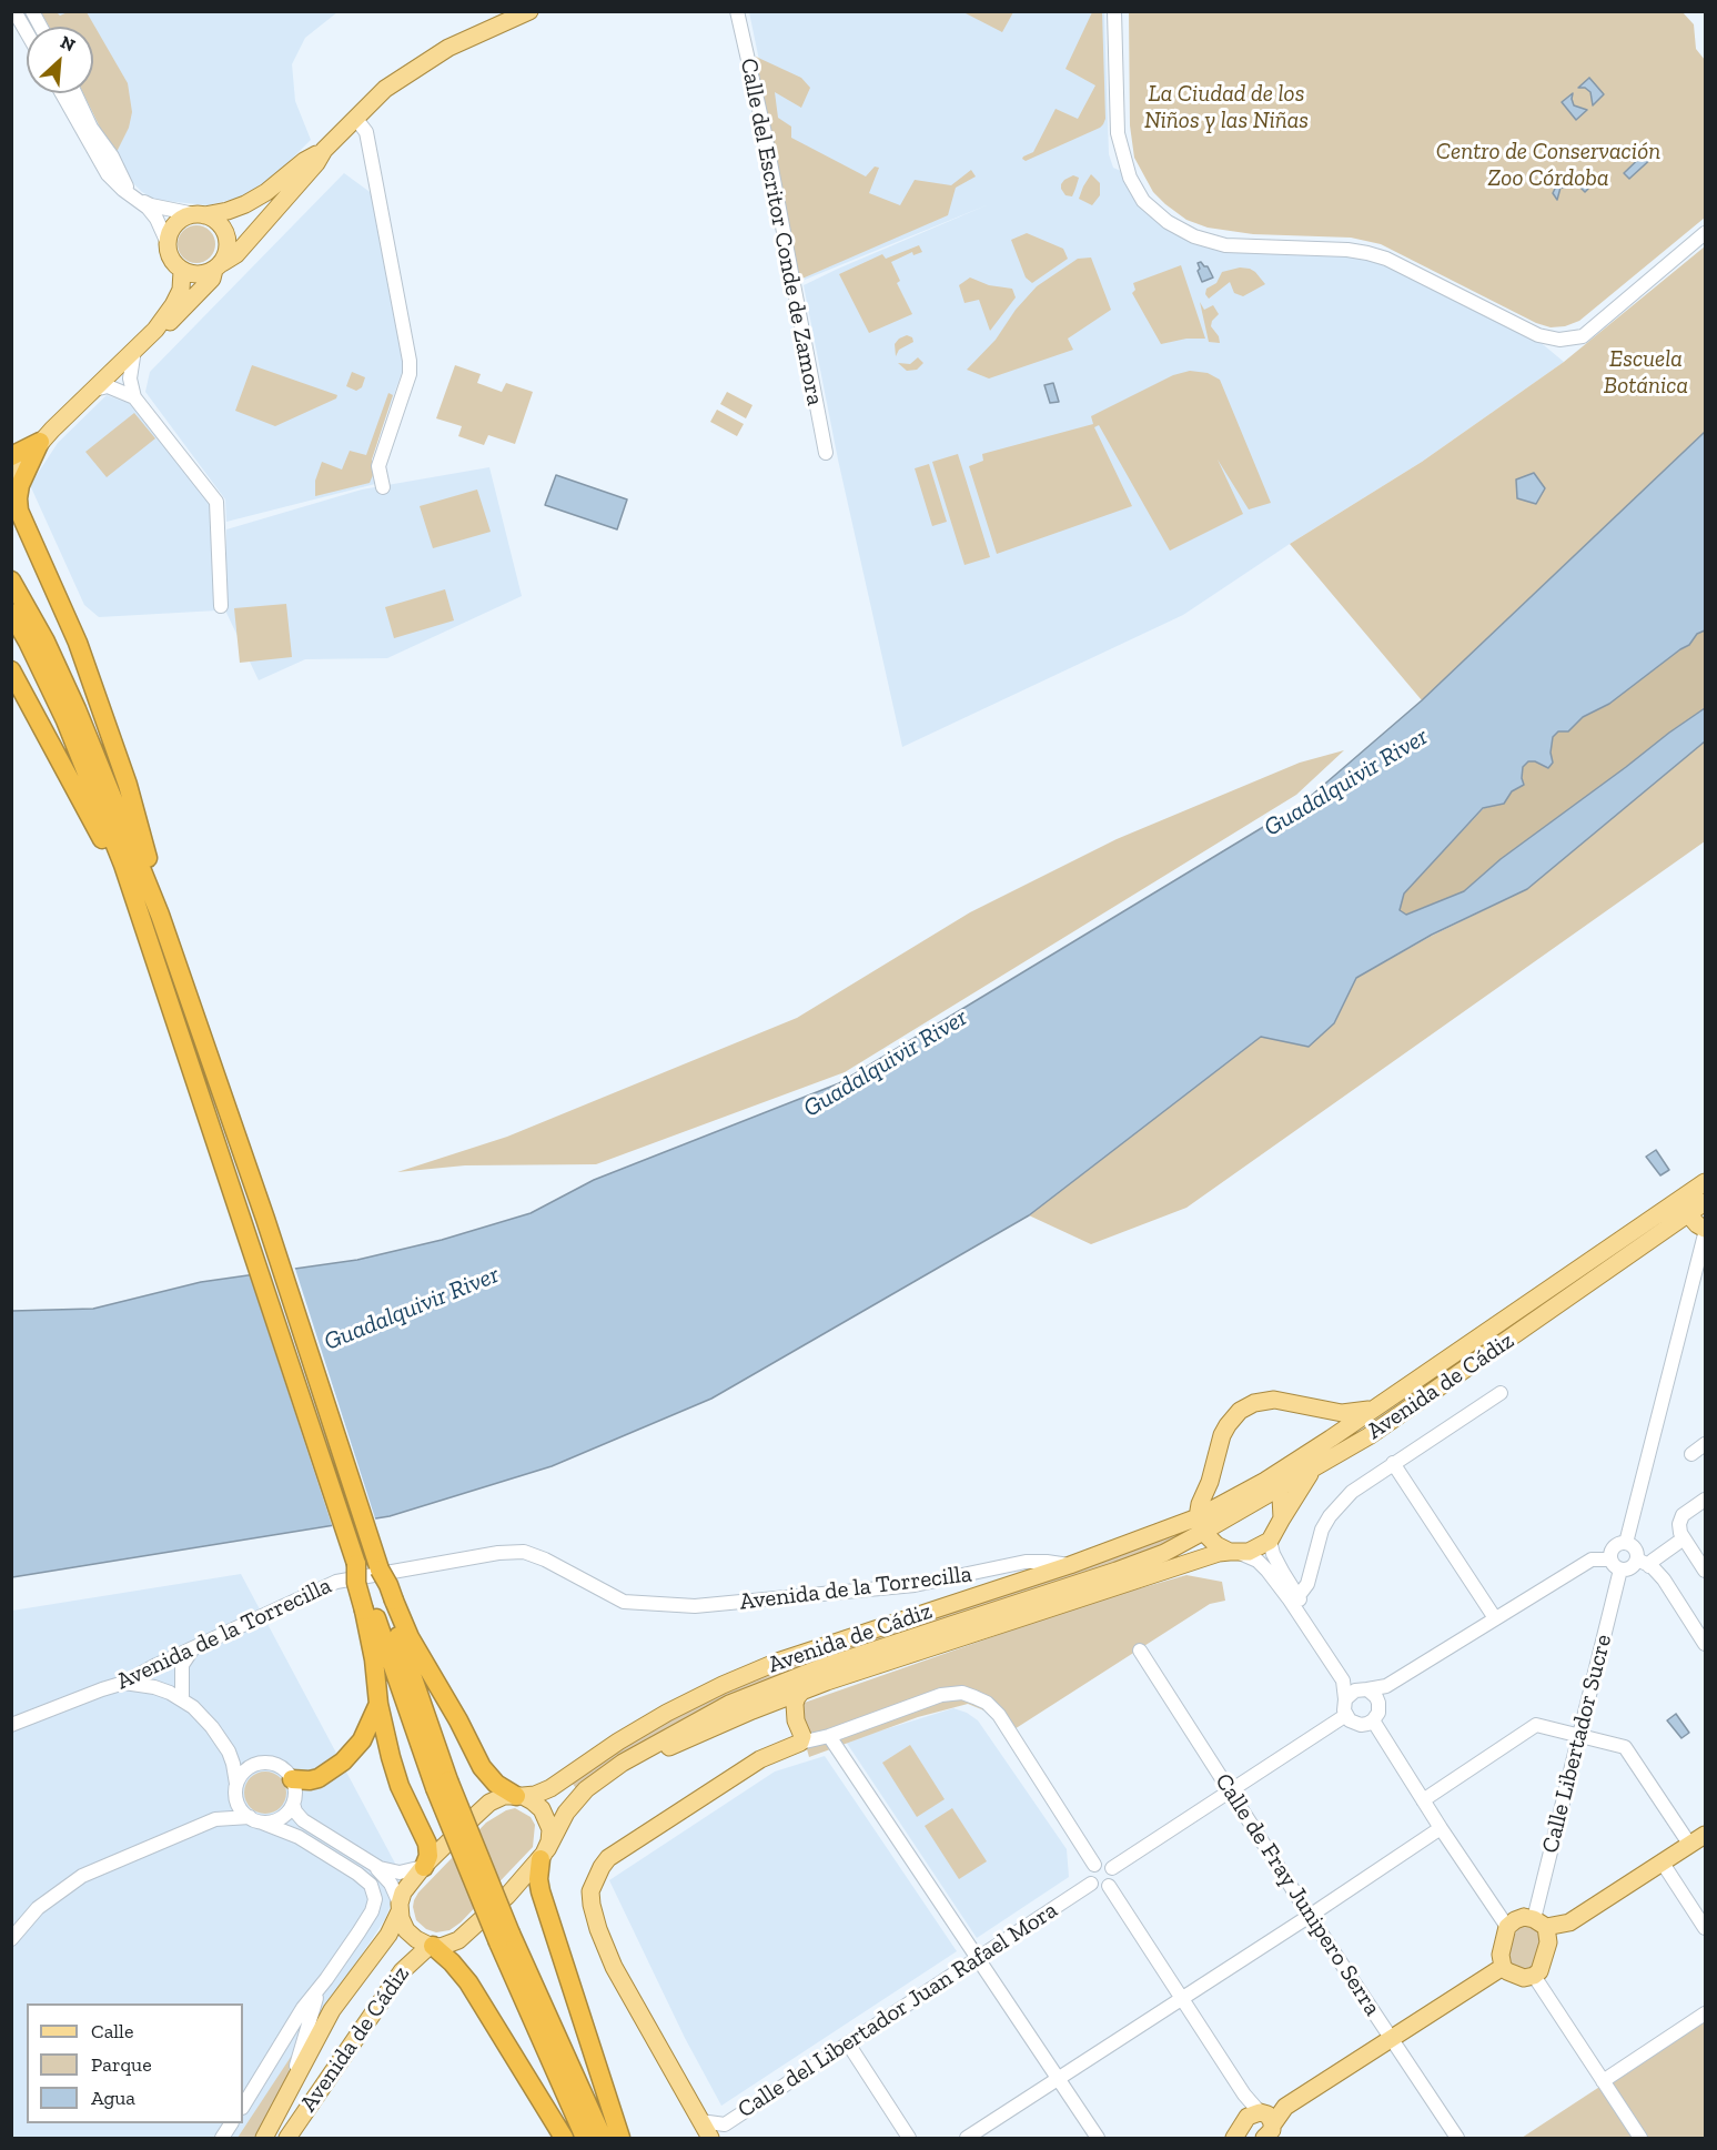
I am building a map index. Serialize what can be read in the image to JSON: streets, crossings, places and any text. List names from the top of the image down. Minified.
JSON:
{"streets":{"main road":["Avenida de Cádiz"],"street":["Calle del Escritor Conde de Zamora","Avenida de la Torrecilla","Calle Libertador Sucre","Calle de Fray Junipero Serra","Calle del Libertador Juan Rafael Mora"]},"crossings":[["Avenida de Cádiz","Avenida de la Torrecilla"]],"water":["Guadalquivir River"],"parks":["La Ciudad de los Niños y las Niñas","Centro de Conservación Zoo Córdoba","Escuela Botánica"],"legend":["Calle","Parque","Agua"],"north":"top right"}
